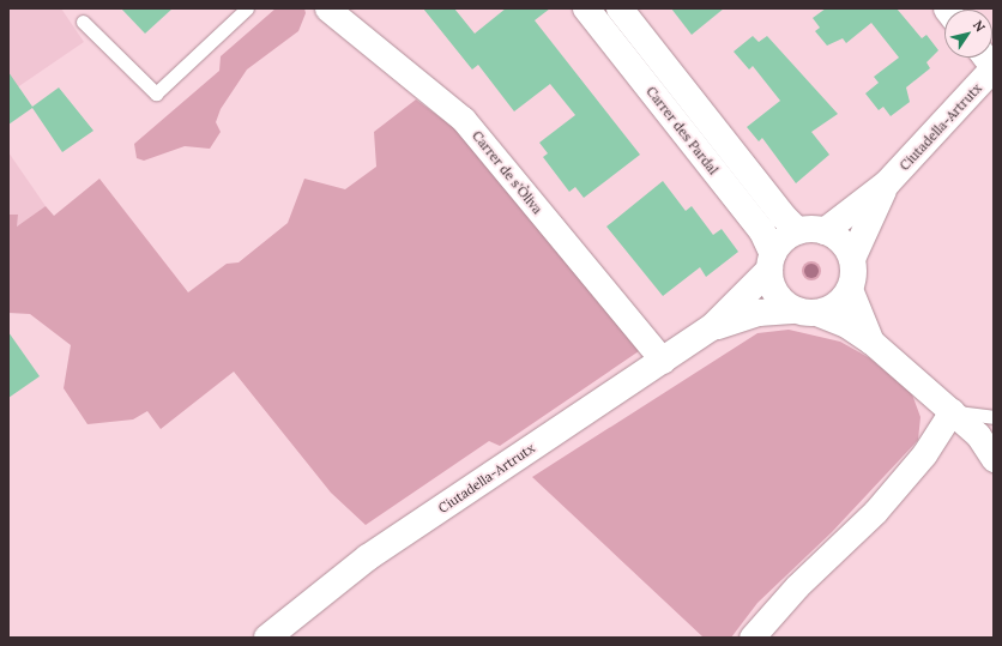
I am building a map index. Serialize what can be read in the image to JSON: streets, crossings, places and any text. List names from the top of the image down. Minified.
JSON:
{"streets":{"main road":["Ciutadella-Artrutx","Carrer des Pardal"],"street":["Carrer de s'Òliva"]},"crossings":[["Ciutadella-Artrutx","Carrer des Pardal"],["Ciutadella-Artrutx","Carrer de s'Òliva"]],"north":"top right"}
